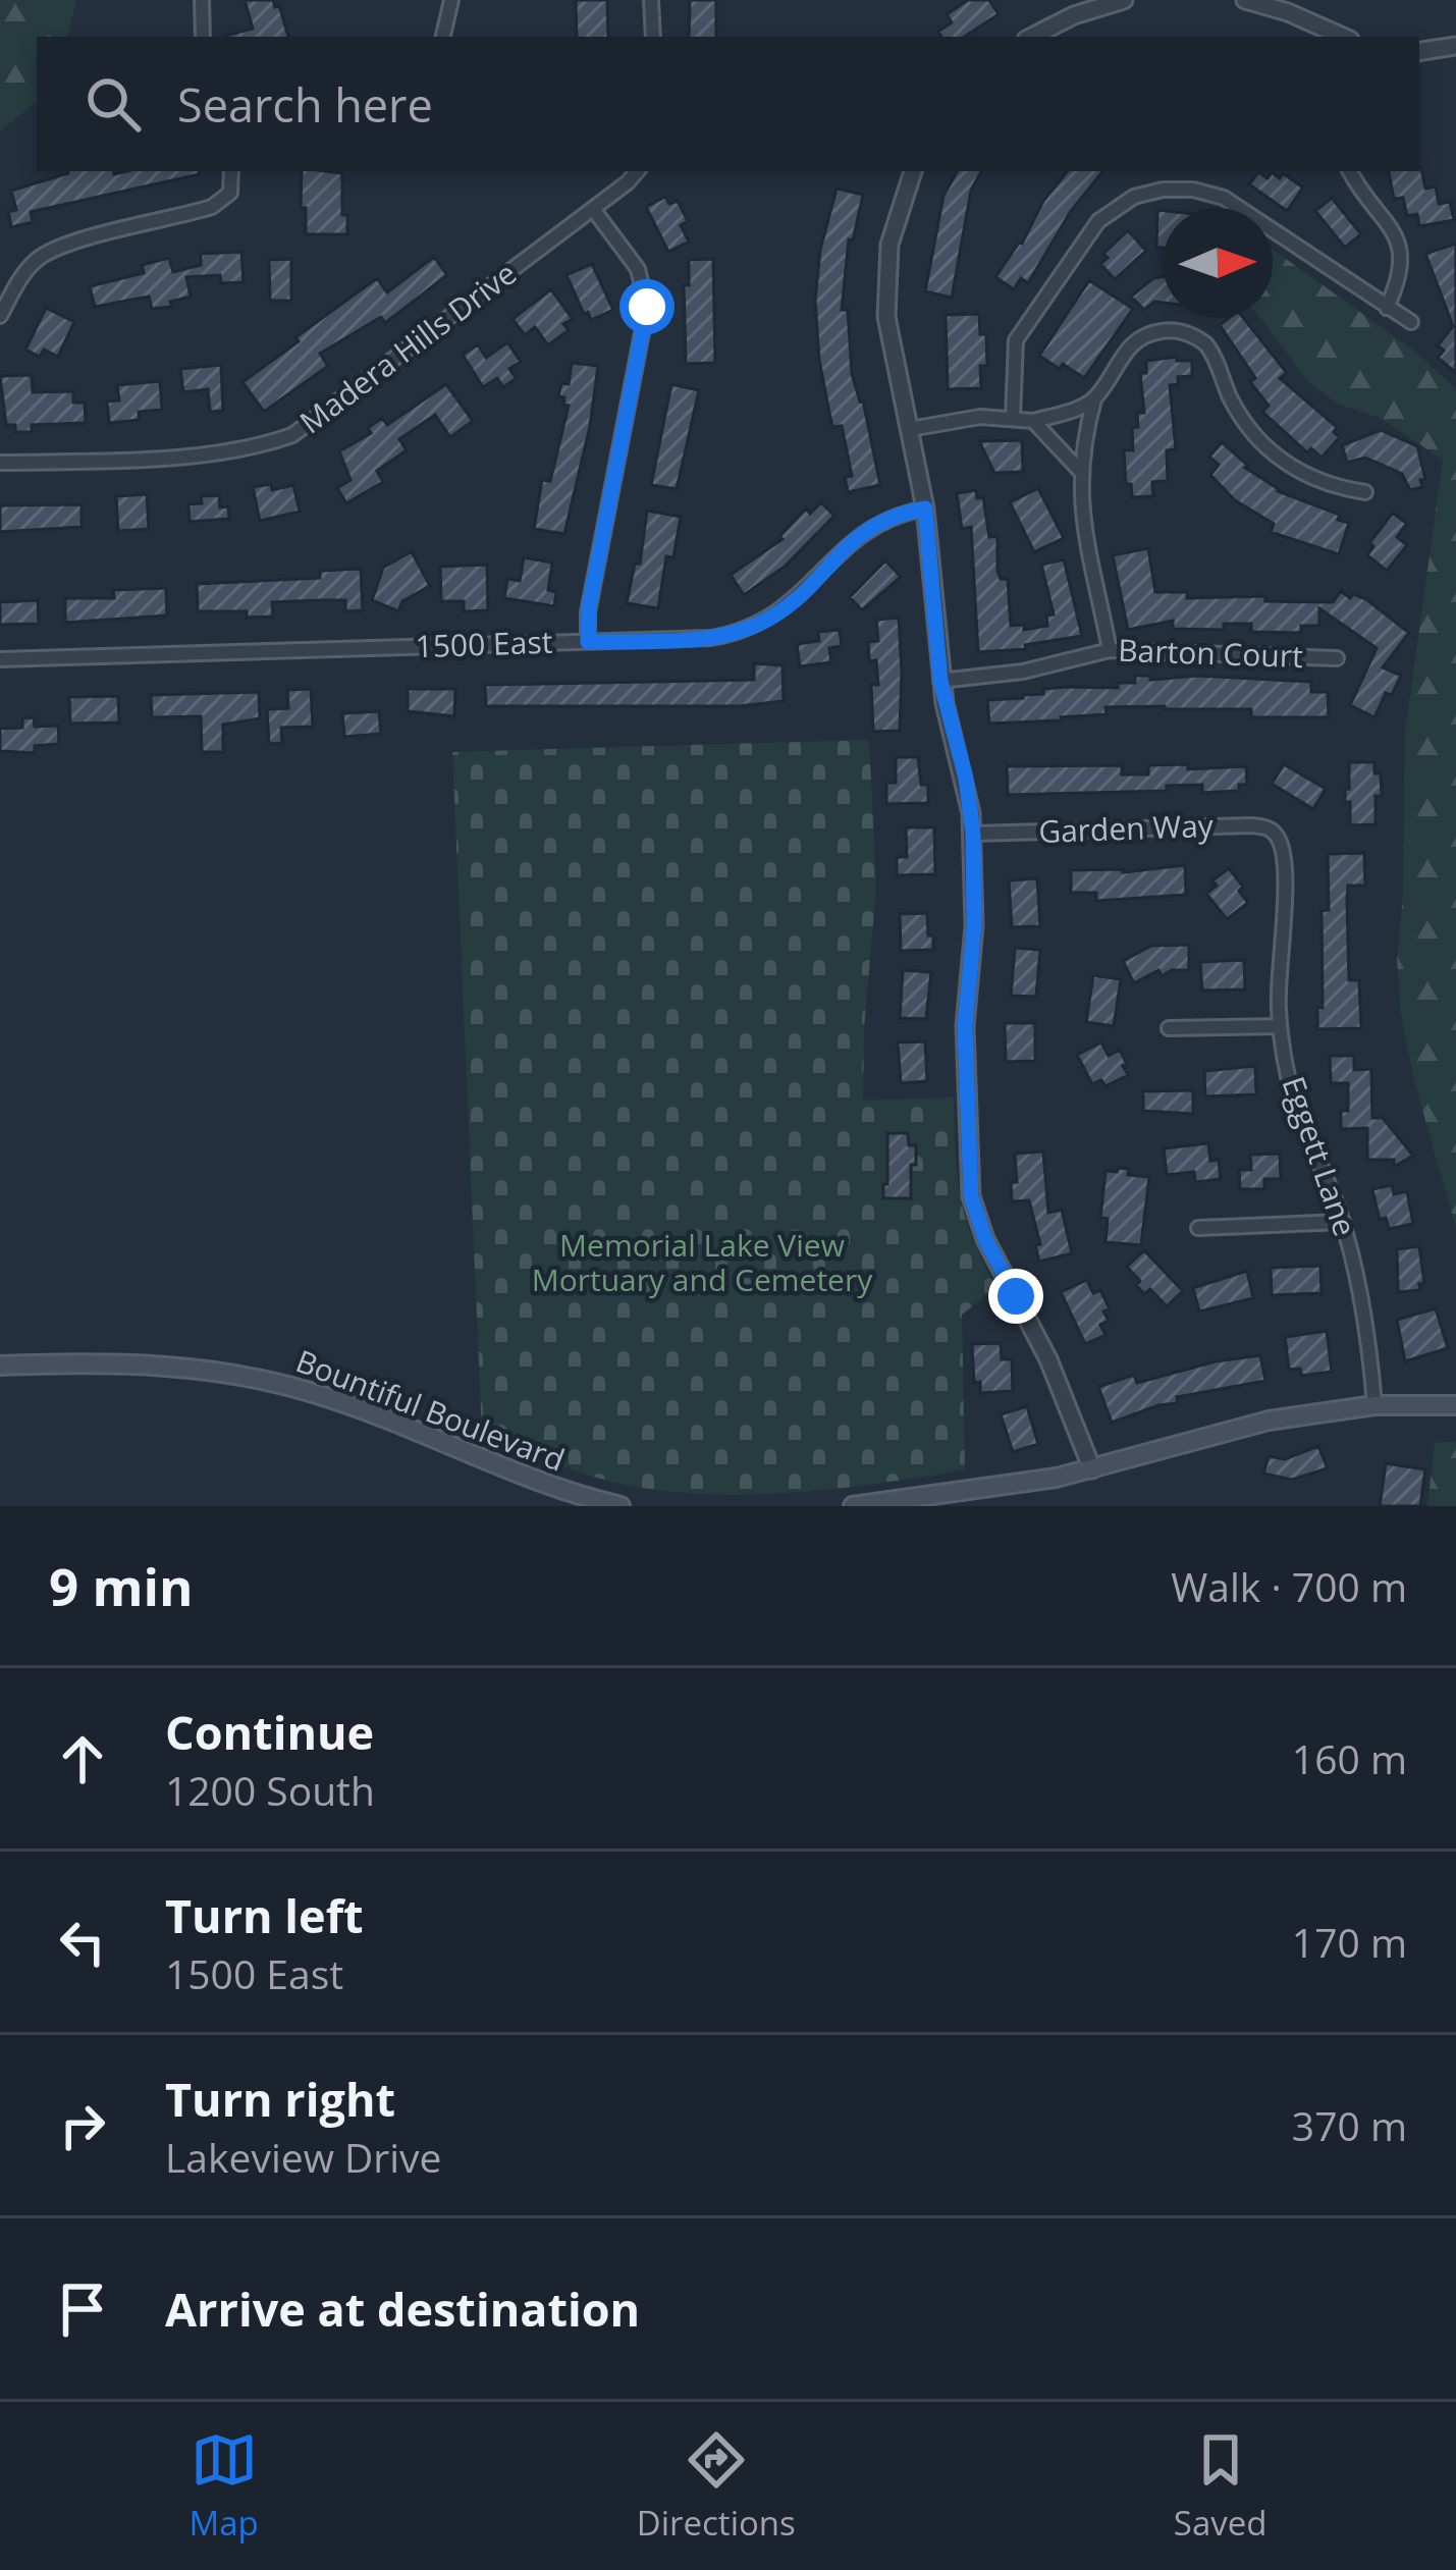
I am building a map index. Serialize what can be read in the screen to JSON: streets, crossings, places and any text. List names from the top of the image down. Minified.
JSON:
{"streets":{"main road":["Bountiful Boulevard"],"street":["Madera Hills Drive","1500 East","Barton Court","Garden Way","Eggett Lane"]},"crossings":[["Garden Way","Eggett Lane"]],"parks":["Memorial Lake View Mortuary and Cemetery"],"north":"right","page":{"search":"Search here","heading":["9 min","Walk · 700 m"],"list":[["Continue","1200 South","160 m"],["Turn left","1500 East","170 m"],["Turn right","Lakeview Drive","370 m"],"Arrive at destination"],"nav":["Map","Directions","Saved"]}}
